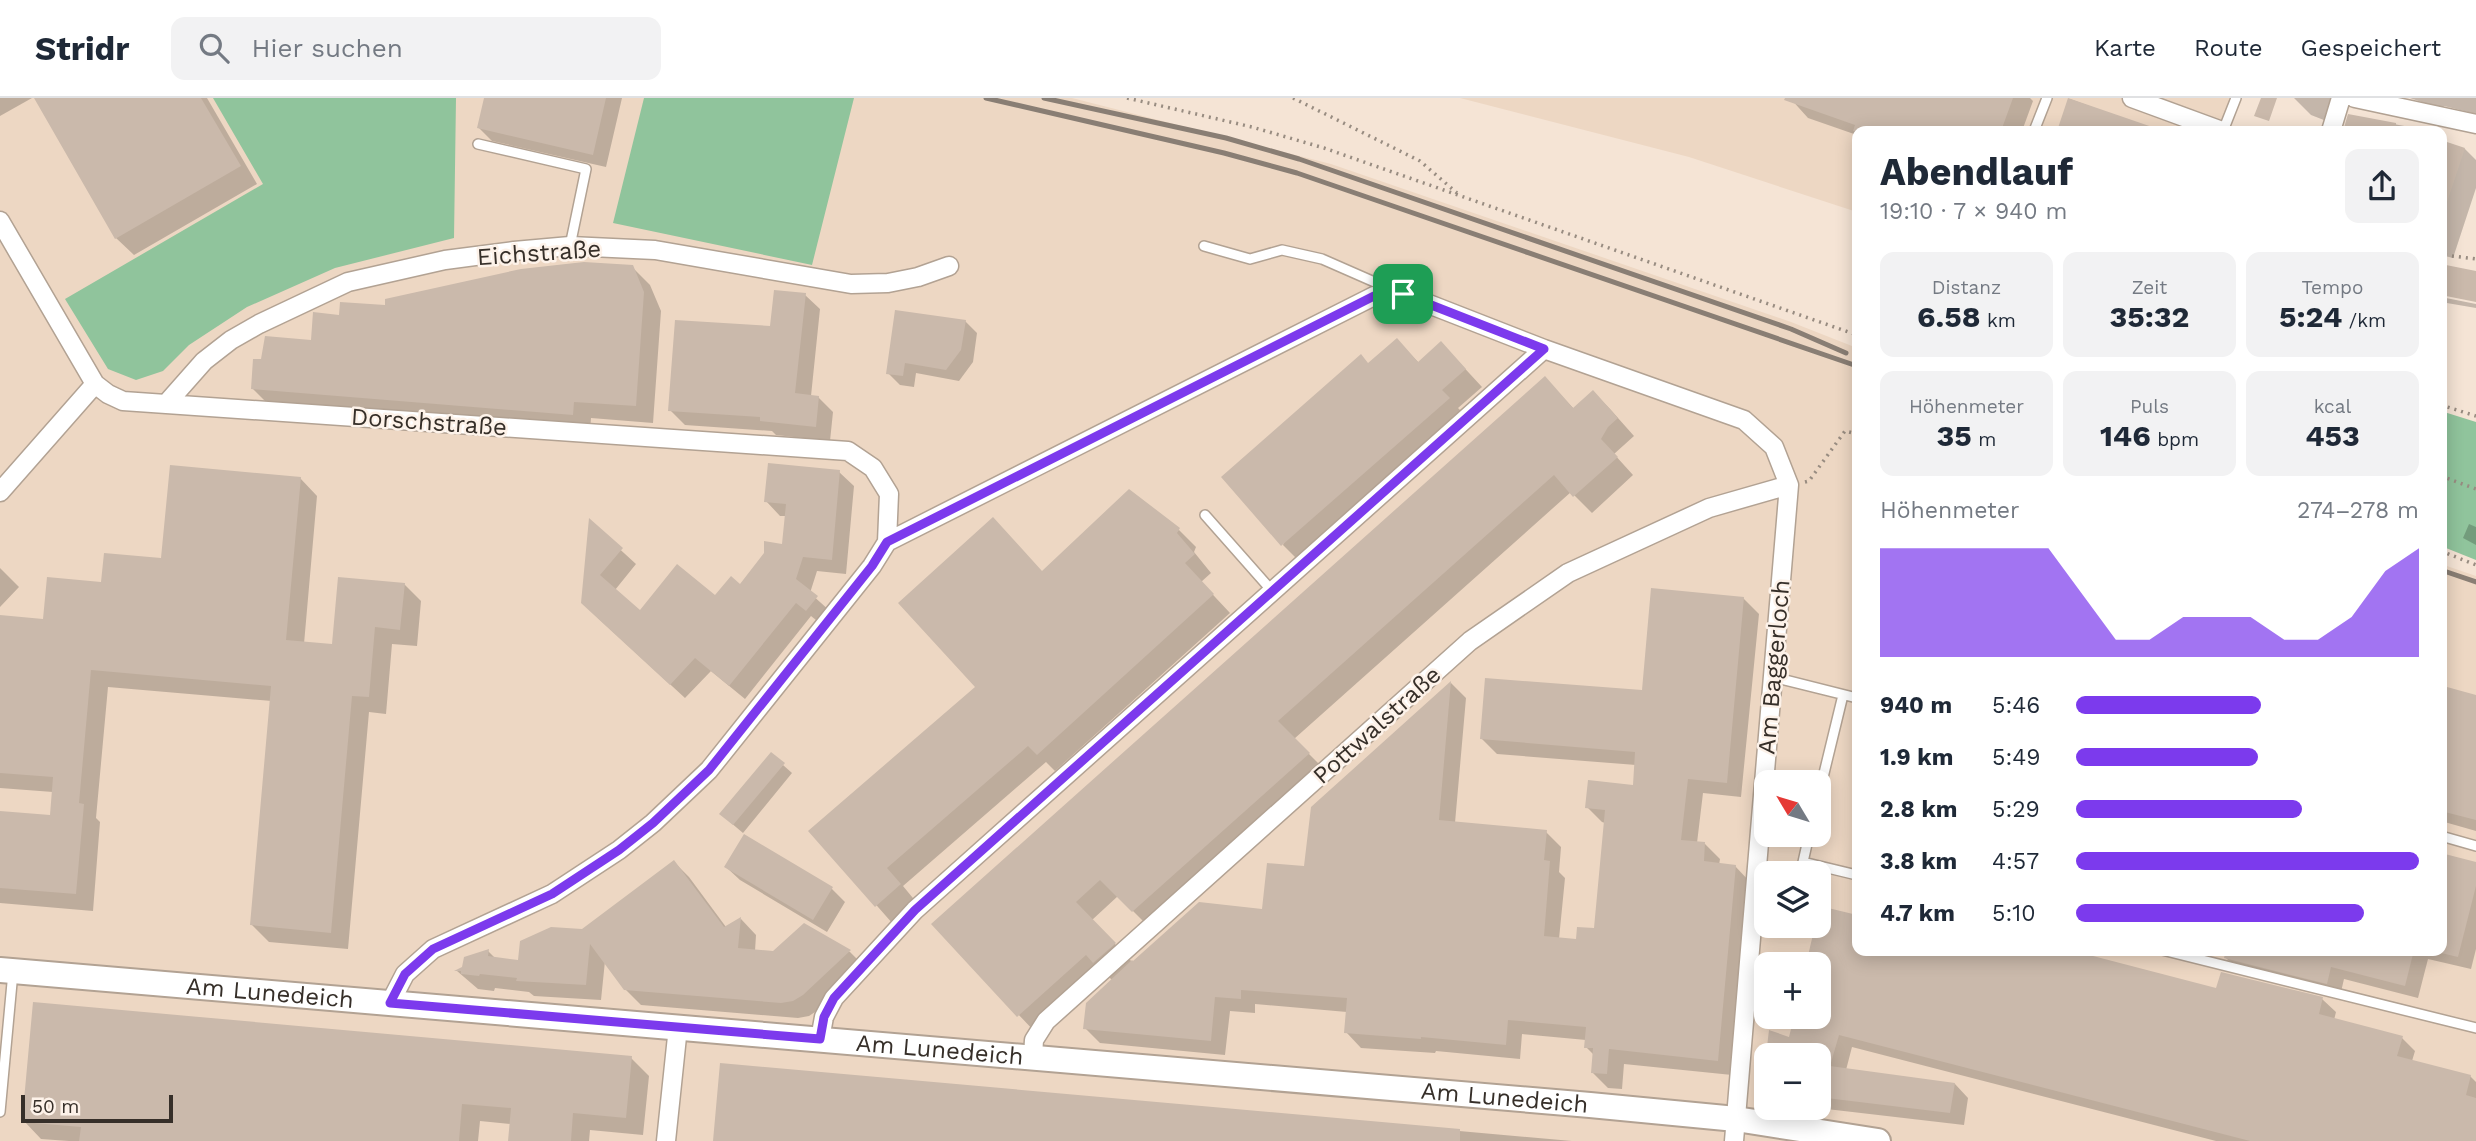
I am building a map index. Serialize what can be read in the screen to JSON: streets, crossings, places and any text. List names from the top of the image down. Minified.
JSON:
{"streets":{"street":["Eichstraße","Dorschstraße","Am Baggerloch","Pottwalstraße","Am Lunedeich"]},"crossings":[["Eichstraße","Dorschstraße"],["Am Baggerloch","Pottwalstraße"],["Am Baggerloch","Am Lunedeich"],["Pottwalstraße","Am Lunedeich"]],"scale_bar":"50 m","north":"top left","page":{"header":"Stridr","search":"Hier suchen","nav":["Karte","Route","Gespeichert"],"heading":["Abendlauf","19:10 · 7 × 940 m"],"stats":[["Distanz","6.58 km"],["Zeit","35:32"],["Tempo","5:24 /km"],["Höhenmeter","35 m"],["Puls","146 bpm"],["kcal","453"]],"chart":["Höhenmeter","274–278 m"],"list":[{"name":"940 m","note":"5:46"},{"name":"1.9 km","note":"5:49"},{"name":"2.8 km","note":"5:29"},{"name":"3.8 km","note":"4:57"},{"name":"4.7 km","note":"5:10"}],"map_buttons":["+","−"],"scale":"50 m"}}
